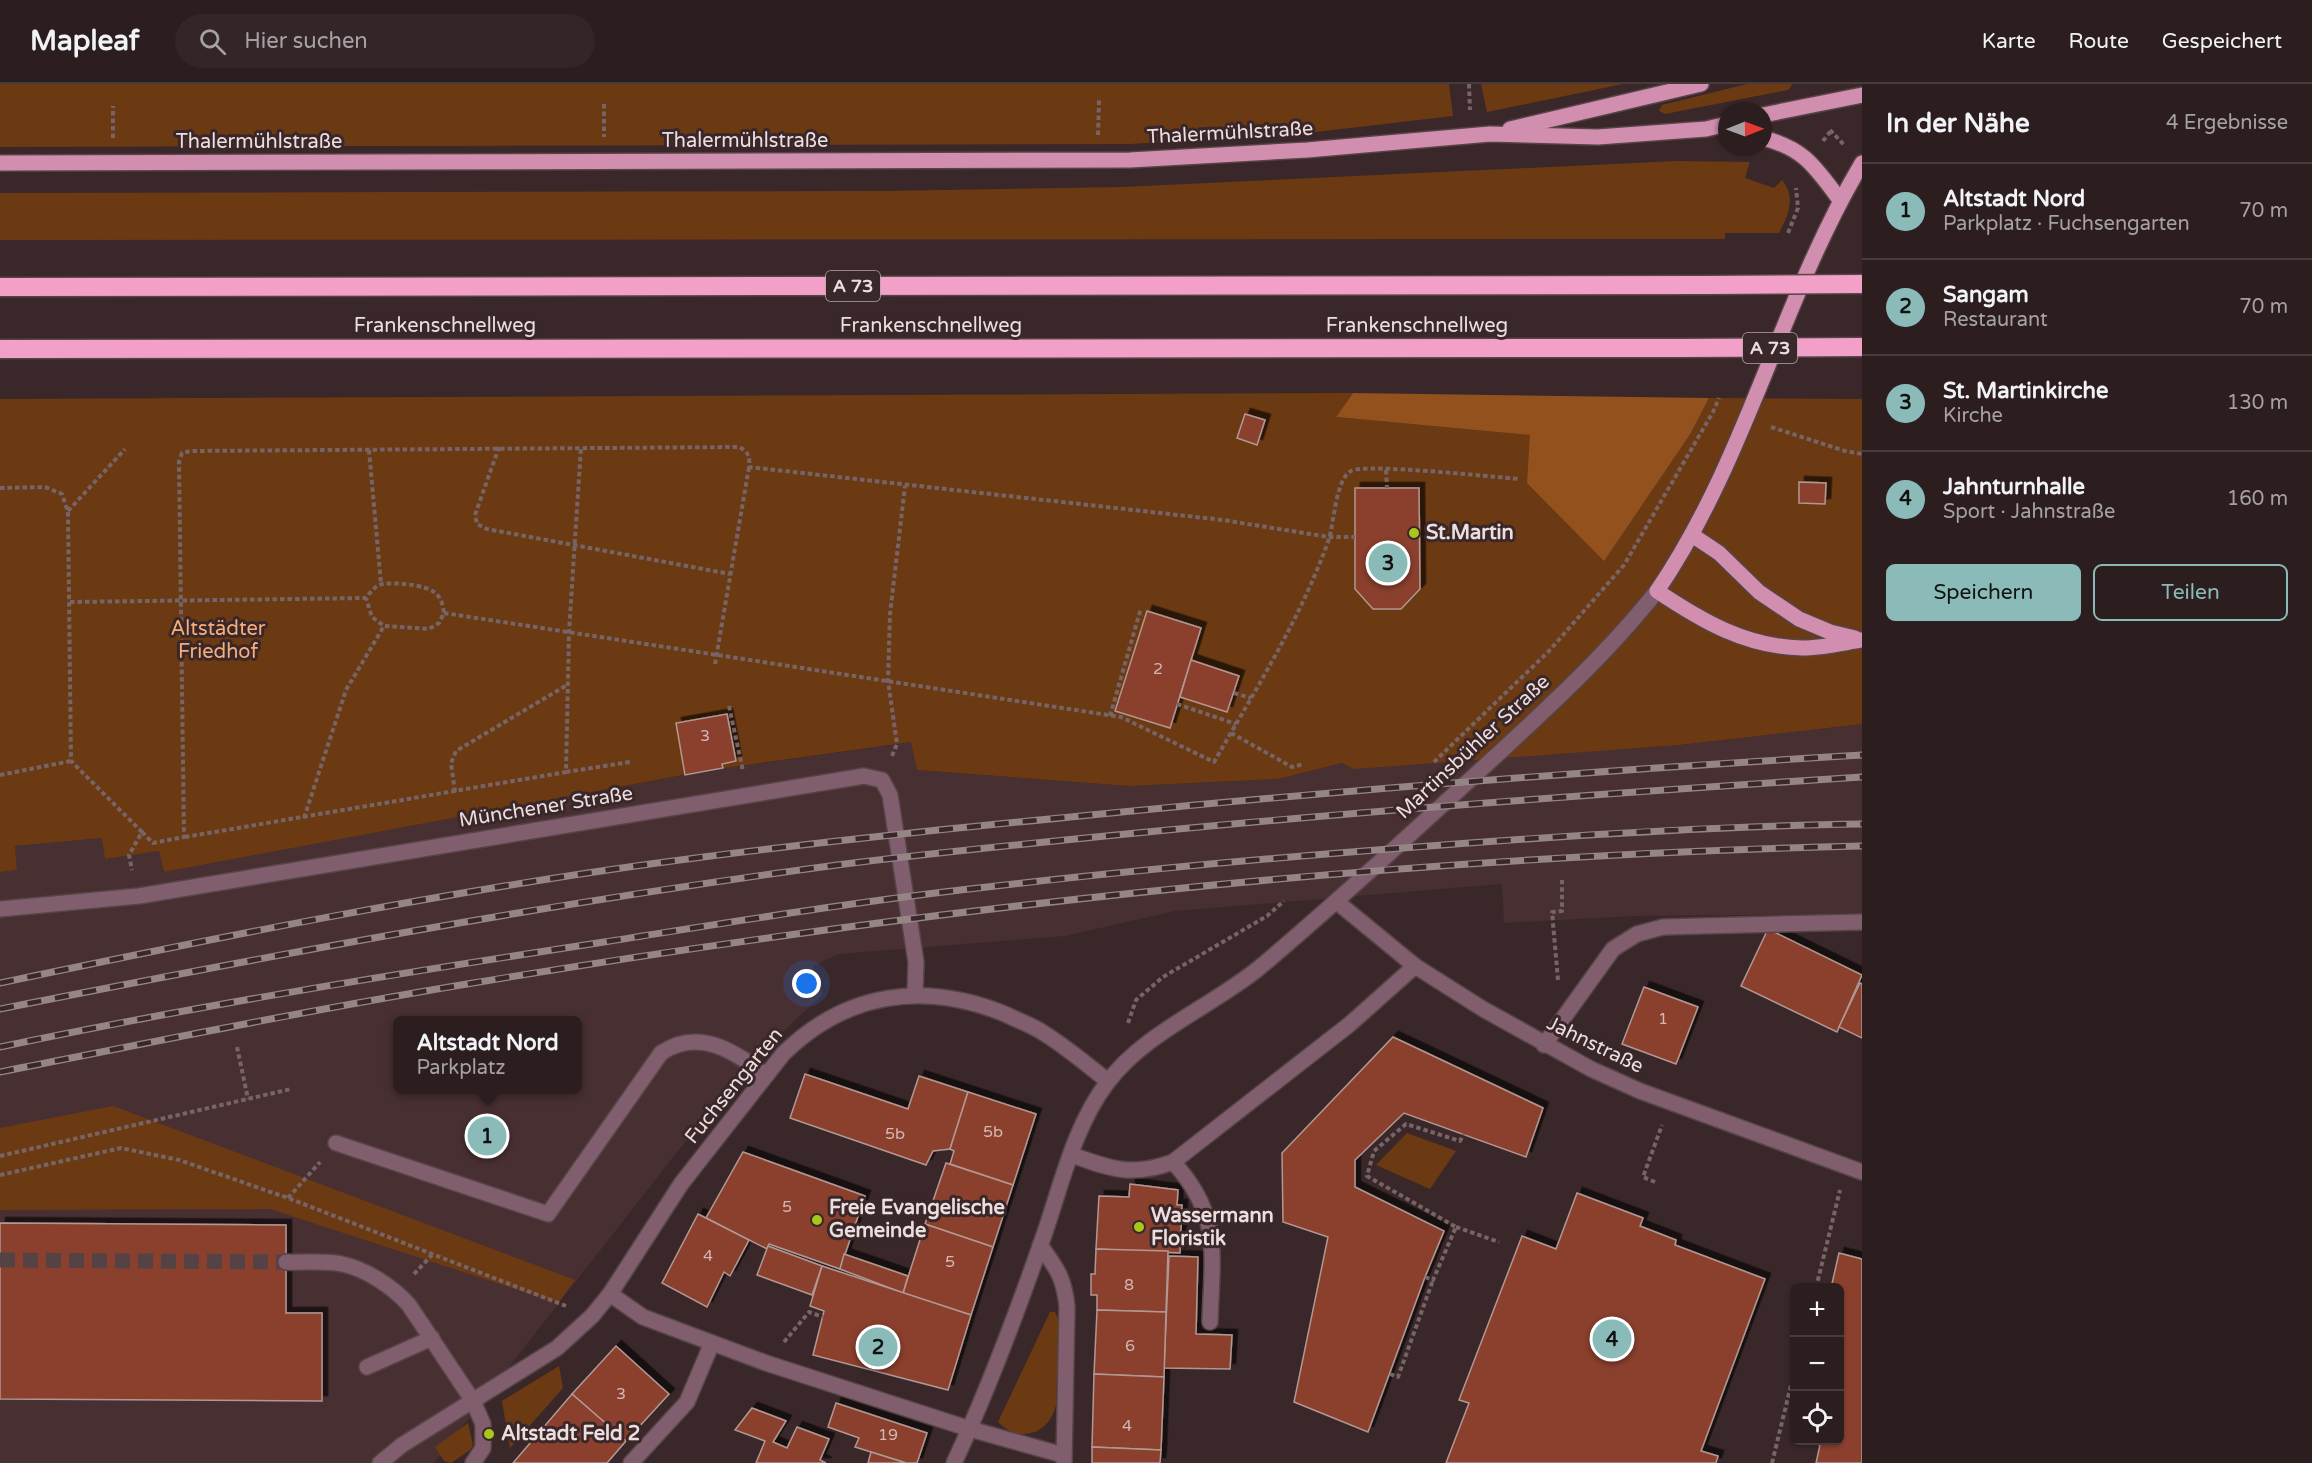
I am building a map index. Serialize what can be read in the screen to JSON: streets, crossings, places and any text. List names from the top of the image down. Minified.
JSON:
{"streets":{"highway":["A 73","Frankenschnellweg"],"main road":["Thalermühlstraße","Martinsbühler Straße"],"street":["Münchener Straße","Jahnstraße","Fuchsengarten"]},"crossings":[["Martinsbühler Straße","Jahnstraße"],["Martinsbühler Straße","Fuchsengarten"]],"parks":["Altstädter Friedhof"],"places":["St.Martin","Freie Evangelische Gemeinde","Wassermann Floristik","Altstadt Feld 2"],"house_numbers":["2","3","1","5b","5b","5","4","5","8","6","3","4","19"],"north":"right","page":{"header":"Mapleaf","search":"Hier suchen","nav":["Karte","Route","Gespeichert"],"heading":["In der Nähe","4 Ergebnisse"],"list":[{"mark":"1","name":"Altstadt Nord","note":"Parkplatz · Fuchsengarten","value":"70 m"},{"mark":"2","name":"Sangam","note":"Restaurant","value":"70 m"},{"mark":"3","name":"St. Martinkirche","note":"Kirche","value":"130 m"},{"mark":"4","name":"Jahnturnhalle","note":"Sport · Jahnstraße","value":"160 m"}],"pins":["3","1","4","2"],"buttons":["Speichern","Teilen"],"popup":["Altstadt Nord","Parkplatz"],"map_buttons":["+","−"]}}
